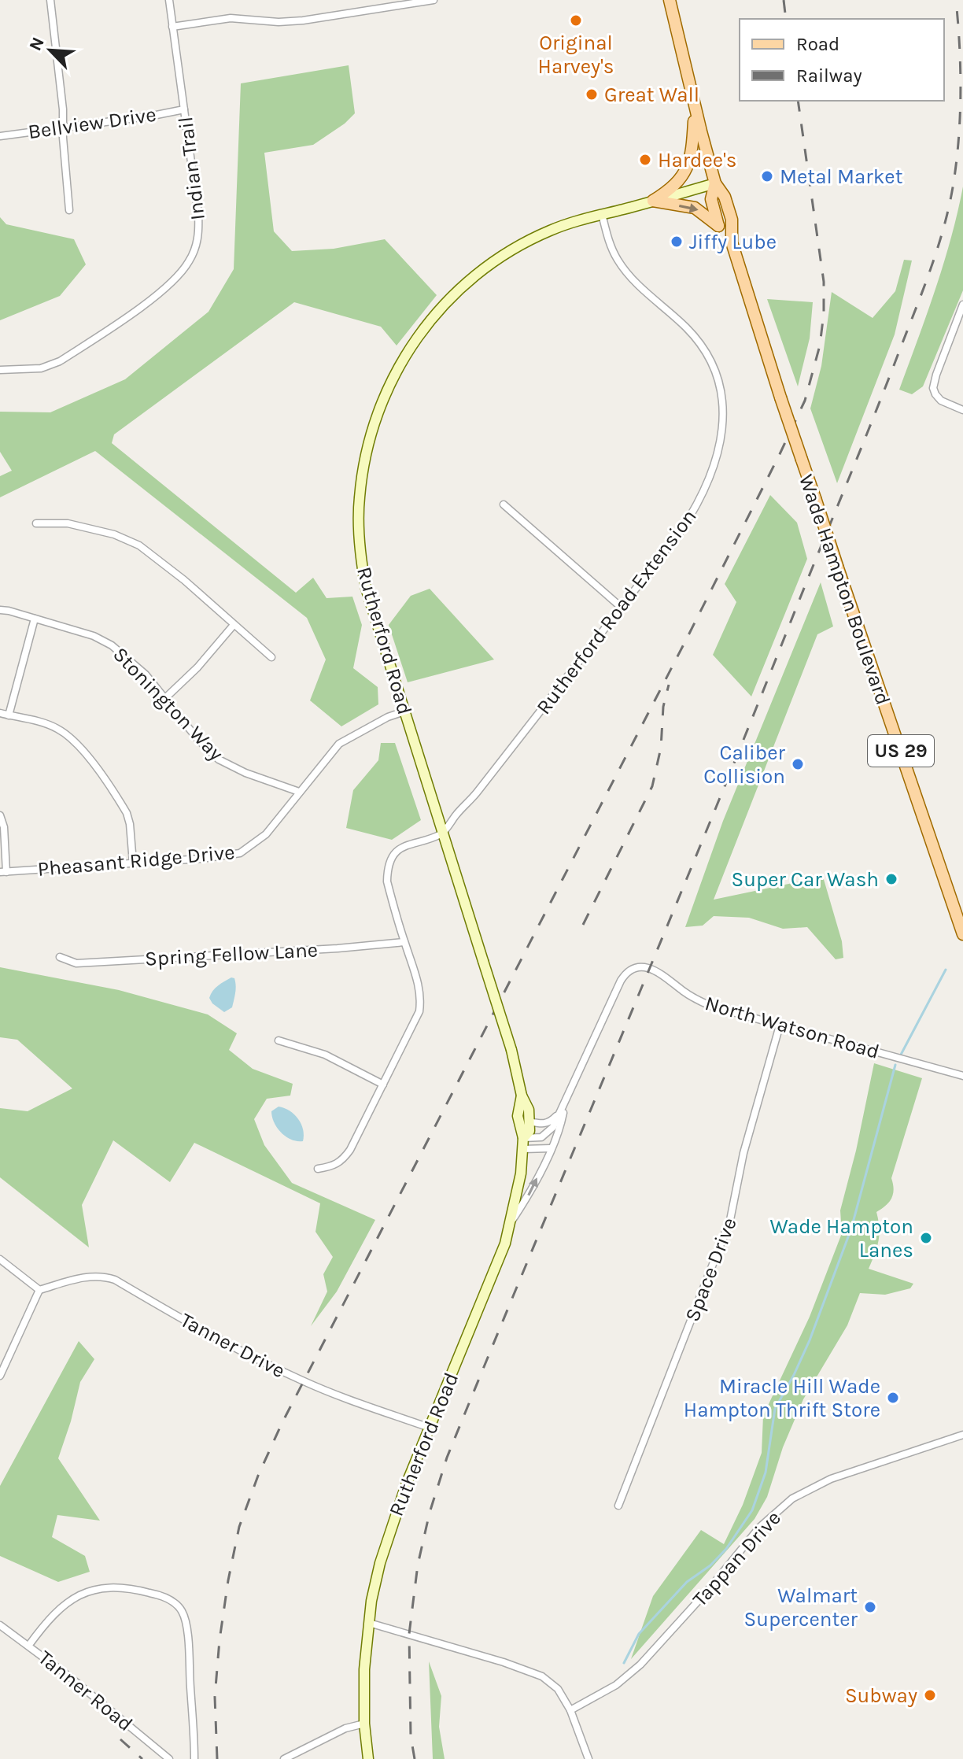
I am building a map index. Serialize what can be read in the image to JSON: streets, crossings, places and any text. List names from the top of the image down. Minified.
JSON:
{"streets":{"main road":["Wade Hampton Boulevard","US 29"],"street":["Bellview Drive","Indian Trail","Rutherford Road Extension","Rutherford Road","Stonington Way","Pheasant Ridge Drive","Spring Fellow Lane","North Watson Road","Space Drive","Tanner Drive","Tappan Drive","Tanner Road"]},"crossings":[["Bellview Drive","Indian Trail"],["Wade Hampton Boulevard","Rutherford Road"],["Rutherford Road Extension","Rutherford Road"],["Rutherford Road","Pheasant Ridge Drive"],["Rutherford Road","North Watson Road"],["Rutherford Road","Tanner Drive"],["Stonington Way","Pheasant Ridge Drive"],["North Watson Road","Space Drive"]],"places":["Original Harvey's","Great Wall","Hardee's","Metal Market","Jiffy Lube","Caliber Collision","Super Car Wash","Wade Hampton Lanes","Miracle Hill Wade Hampton Thrift Store","Walmart Supercenter","Subway"],"legend":["Road","Railway"],"north":"top left"}
